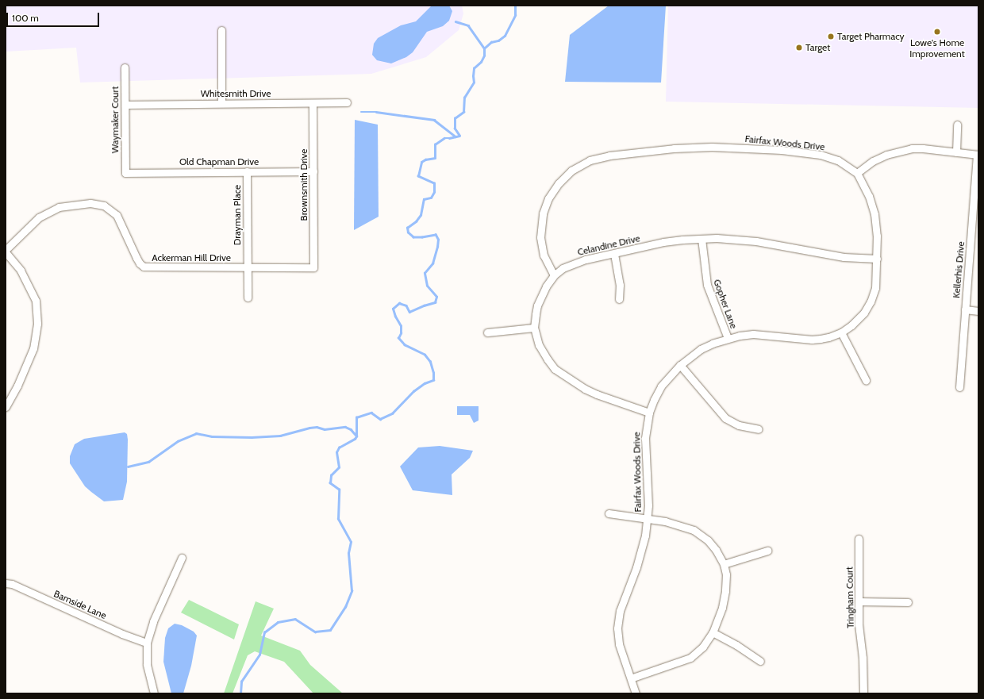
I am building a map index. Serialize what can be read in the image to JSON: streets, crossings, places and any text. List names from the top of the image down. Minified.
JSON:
{"streets":{"street":["Whitesmith Drive","Waymaker Court","Fairfax Woods Drive","Old Chapman Drive","Brownsmith Drive","Drayman Place","Celandine Drive","Ackerman Hill Drive","Kellerhis Drive","Gopher Lane","Tringham Court","Barnside Lane"]},"crossings":[["Whitesmith Drive","Waymaker Court"],["Whitesmith Drive","Brownsmith Drive"],["Waymaker Court","Old Chapman Drive"],["Fairfax Woods Drive","Celandine Drive"],["Fairfax Woods Drive","Gopher Lane"],["Old Chapman Drive","Brownsmith Drive"],["Old Chapman Drive","Drayman Place"],["Brownsmith Drive","Ackerman Hill Drive"],["Drayman Place","Ackerman Hill Drive"],["Celandine Drive","Gopher Lane"]],"places":["Lowe's Home Improvement","Target Pharmacy","Target"],"scale_bar":"100 m"}
